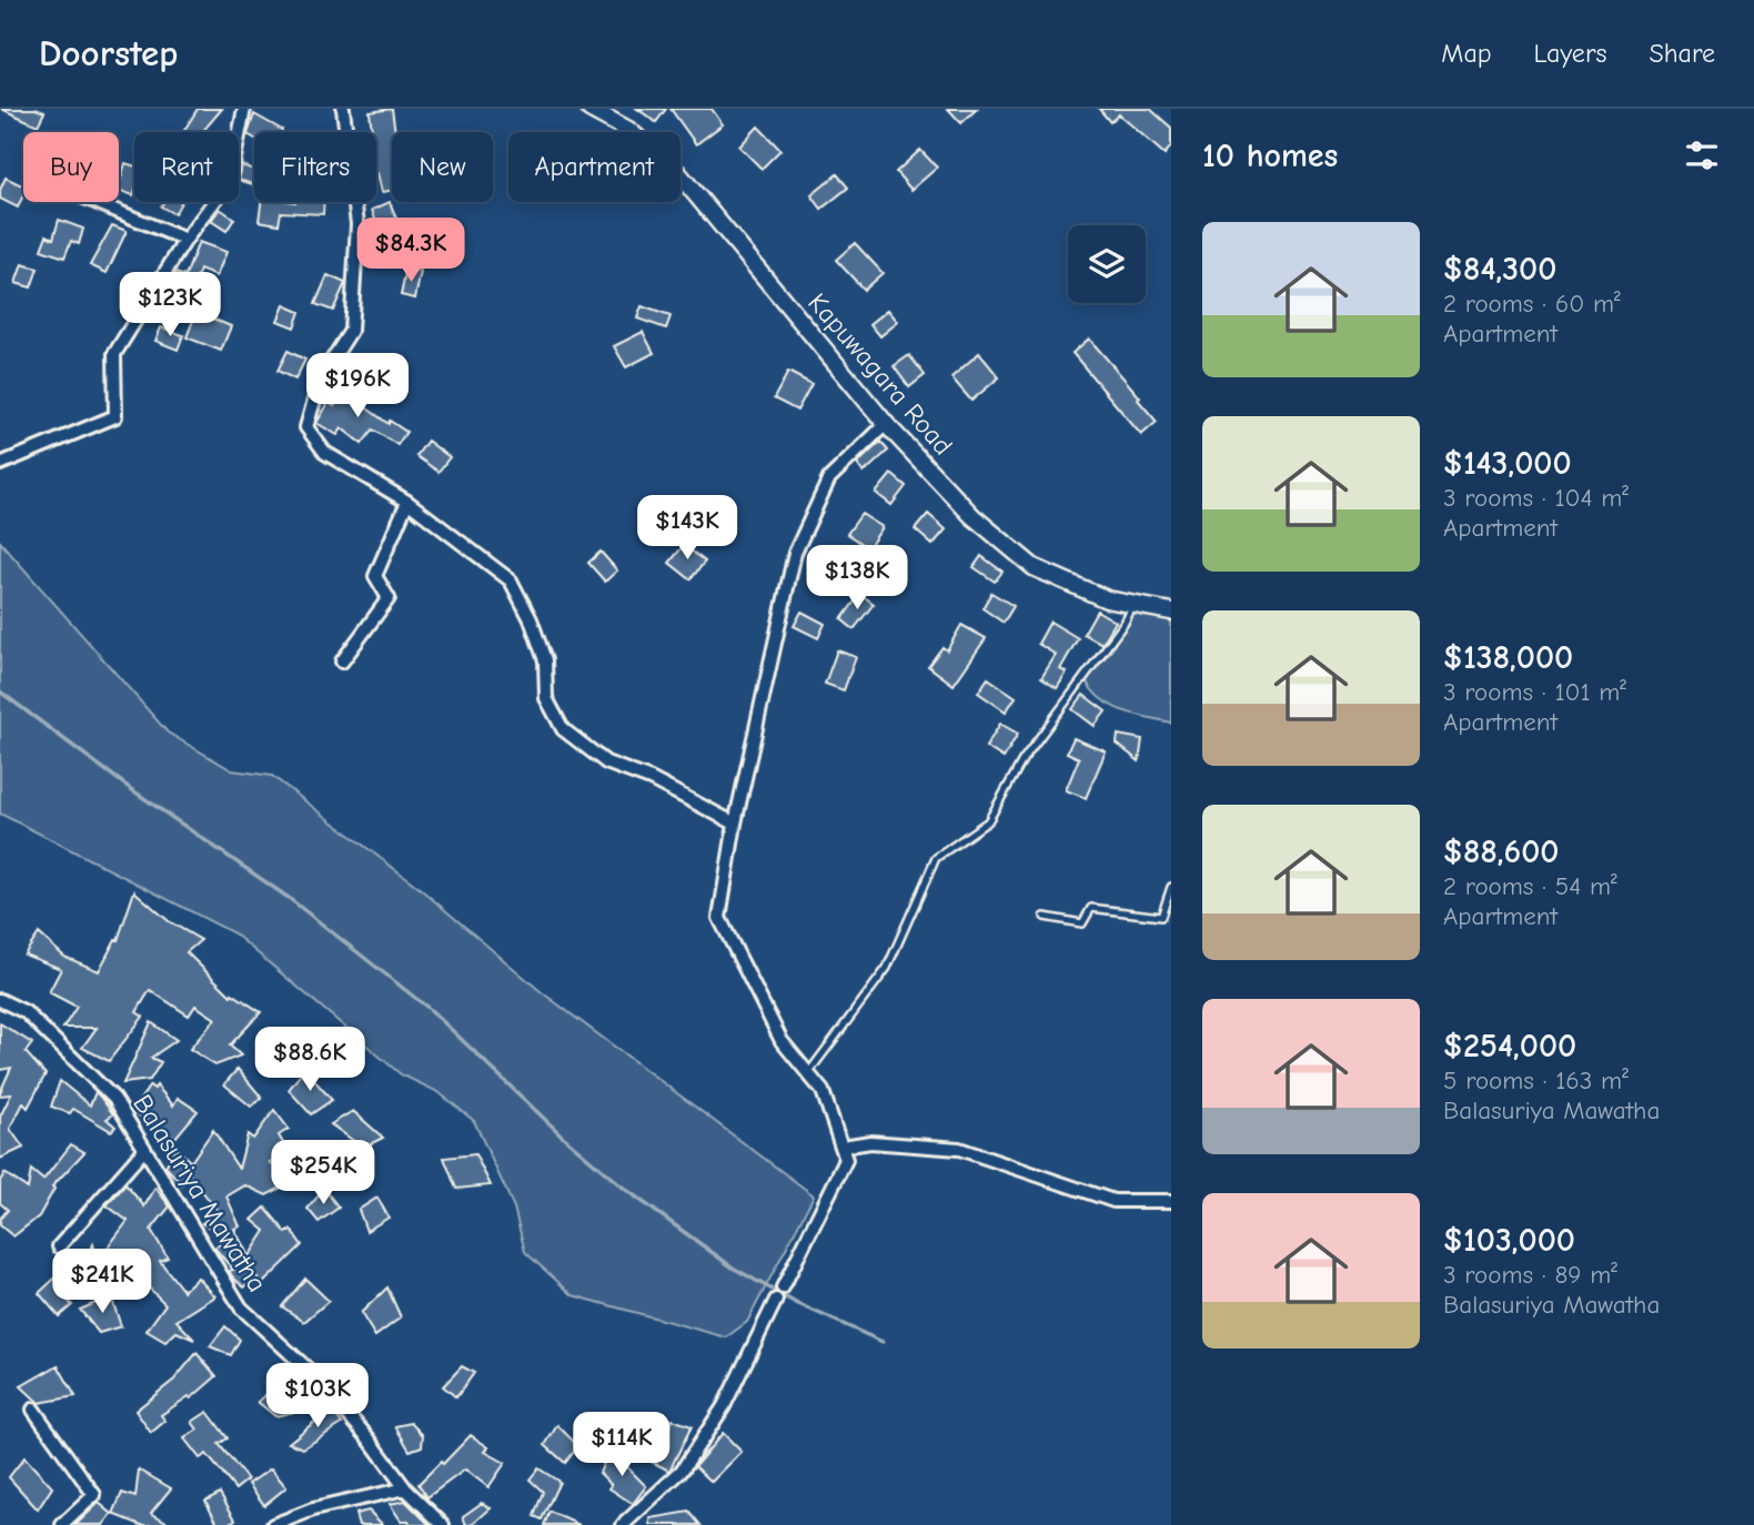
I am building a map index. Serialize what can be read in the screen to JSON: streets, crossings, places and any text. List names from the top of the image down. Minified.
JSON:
{"streets":{"street":["Kapuwagara Road","Balasuriya Mawatha"]},"page":{"header":"Doorstep","nav":["Map","Layers","Share"],"heading":"10 homes","chip":["Buy","Rent","Filters","New","Apartment"],"list":[{"name":"$84,300","note":"2 rooms · 60 m² · Apartment"},{"name":"$143,000","note":"3 rooms · 104 m² · Apartment"},{"name":"$138,000","note":"3 rooms · 101 m² · Apartment"},{"name":"$88,600","note":"2 rooms · 54 m² · Apartment"},{"name":"$254,000","note":"5 rooms · 163 m² · Balasuriya Mawatha"},{"name":"$103,000","note":"3 rooms · 89 m² · Balasuriya Mawatha"}],"price":["$84.3K","$123K","$196K","$143K","$138K","$88.6K","$254K","$241K","$103K","$114K"]}}
